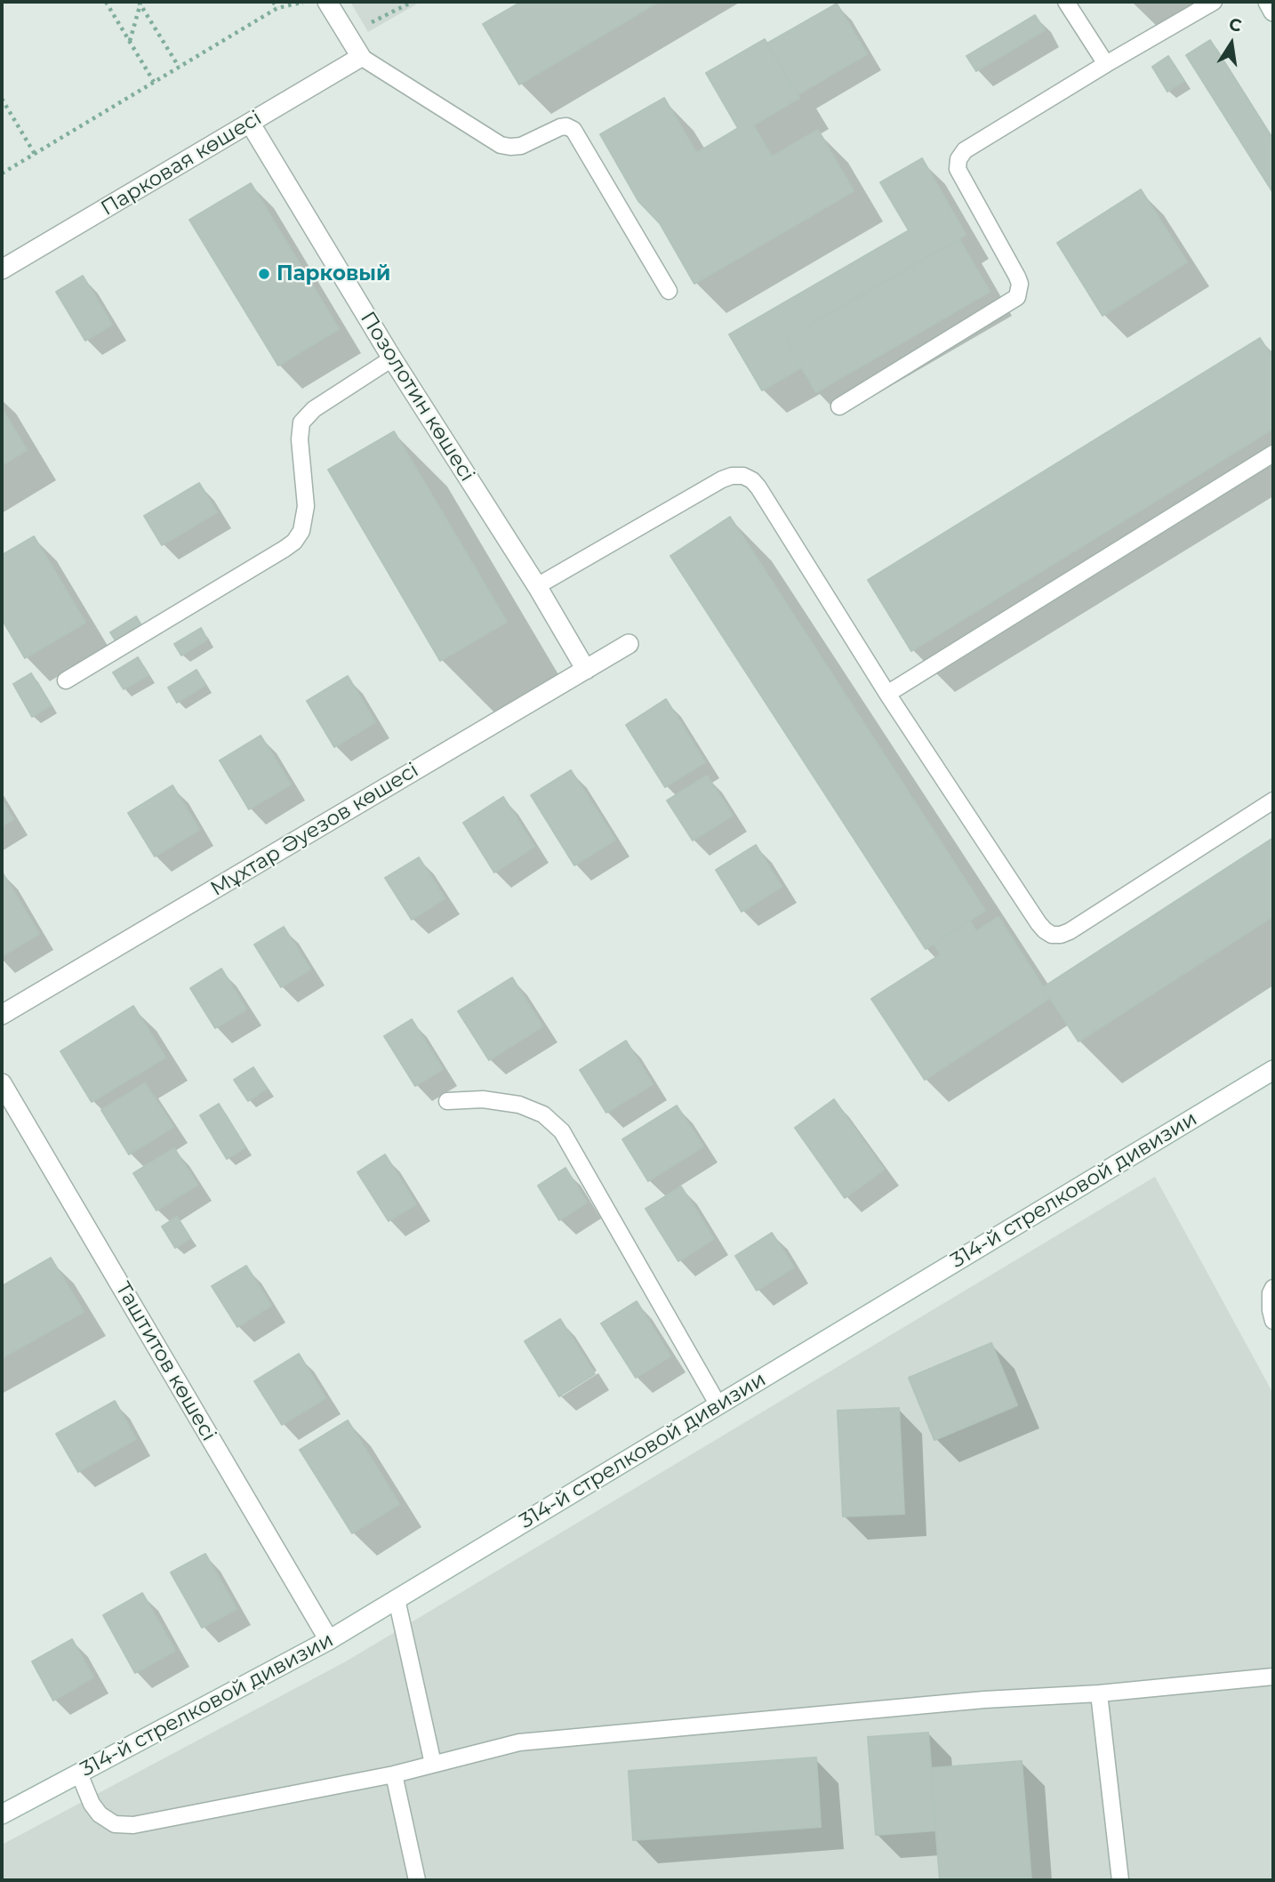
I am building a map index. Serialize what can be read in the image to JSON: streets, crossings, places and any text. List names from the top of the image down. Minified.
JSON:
{"streets":{"street":["Парковая көшесі","Позолотин көшесі","Мұхтар Әуезов көшесі","314-й стрелковой дивизии","Таштитов көшесі"]},"crossings":[["Парковая көшесі","Позолотин көшесі"],["Позолотин көшесі","Мұхтар Әуезов көшесі"],["314-й стрелковой дивизии","Таштитов көшесі"]],"places":["Парковый"],"north":"top"}
